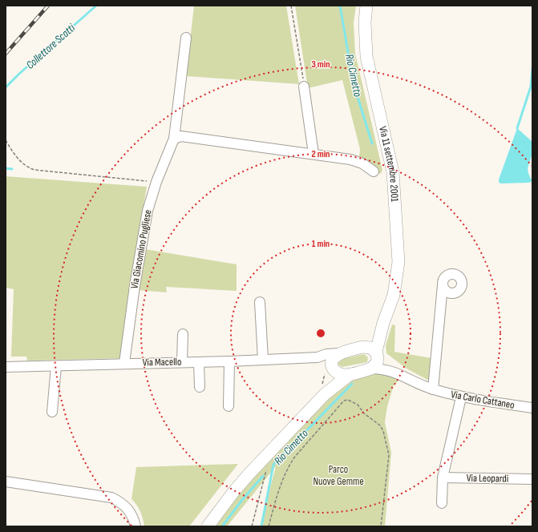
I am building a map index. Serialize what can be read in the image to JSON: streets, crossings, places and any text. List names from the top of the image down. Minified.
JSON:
{"streets":{"main road":["Via 11 settembre 2001"],"street":["Via Giacomino Pugliese","Via Macello","Via Carlo Cattaneo","Via Leopardi"]},"crossings":[["Via 11 settembre 2001","Via Macello"],["Via 11 settembre 2001","Via Carlo Cattaneo"],["Via Giacomino Pugliese","Via Macello"]],"water":["Collettore Scatti","Rio Cimetto"],"parks":["Parco Nuove Gemme"],"rings":["3 min","2 min","1 min"]}
